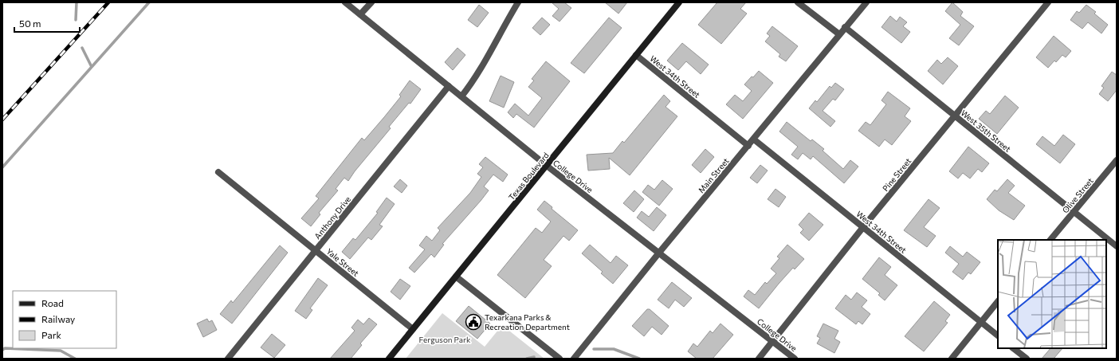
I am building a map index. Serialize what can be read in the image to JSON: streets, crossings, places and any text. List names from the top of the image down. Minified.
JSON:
{"streets":{"main road":["Texas Boulevard"],"street":["West 34th Street","West 35th Street","Pine Street","Main Street","College Drive","Olive Street","Anthony Drive","Yale Street"]},"crossings":[["West 34th Street","Pine Street"],["West 34th Street","Main Street"],["West 34th Street","Texas Boulevard"],["West 35th Street","Pine Street"],["West 35th Street","Main Street"],["West 35th Street","Olive Street"],["Pine Street","College Drive"],["Main Street","College Drive"],["Texas Boulevard","College Drive"],["Texas Boulevard","Yale Street"],["College Drive","Anthony Drive"],["Anthony Drive","Yale Street"]],"parks":["Ferguson Park"],"places":{"public building":["Texarkana Parks & Recreation Department"]},"legend":["Road","Railway","Park"],"scale_bar":"50 m"}
